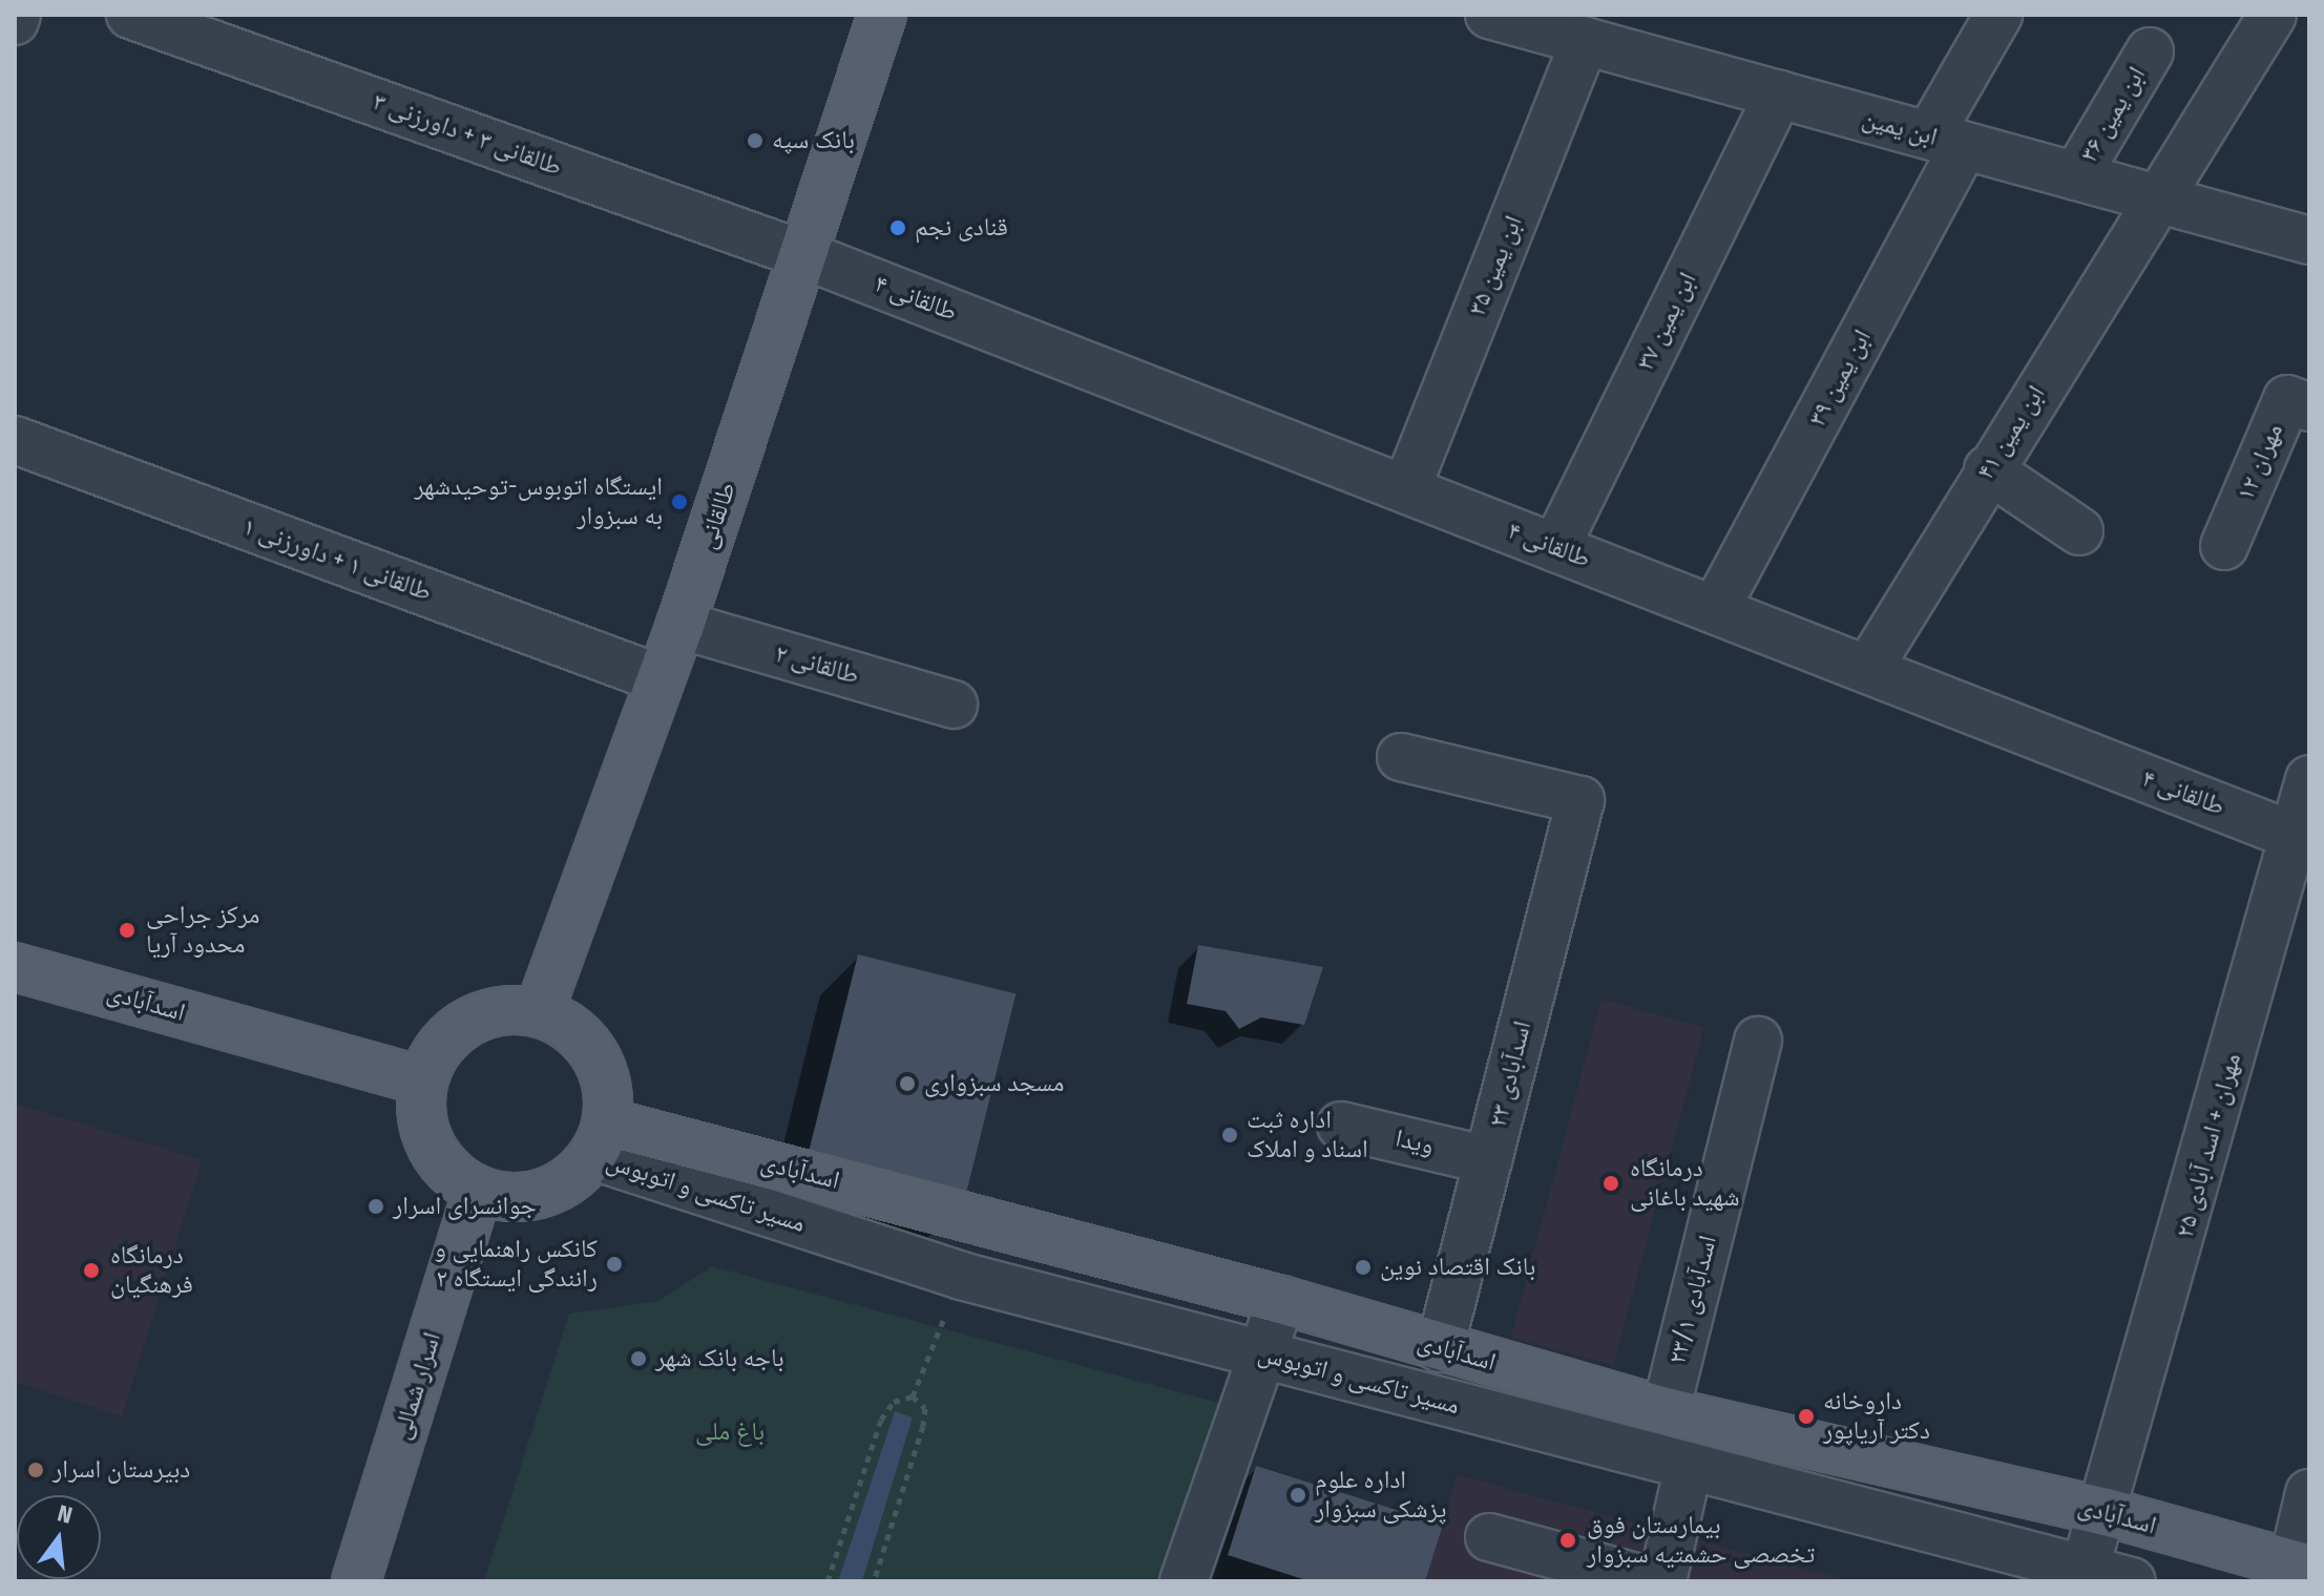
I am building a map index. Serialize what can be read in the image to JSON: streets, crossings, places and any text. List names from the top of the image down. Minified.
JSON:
{"streets":{"main road":["طالقانی","اسدآبادی","اسرار شمالی"],"street":["ابن یمین ۳۶","ابن یمین","طالقانی ۳ + داورزنی ۳","ابن یمین ۳۵","طالقانی ۴","ابن یمین ۳۷","ابن یمین ۳۹","ابن یمین ۴۱","مهران ۱۲","طالقانی ۱ + داورزنی ۱","طالقانی ۲","اسدآبادی ۲۳","ویدا","مهران + اسد آبادی ۲۵","مسیر تاکسی و اتوبوس","اسدآبادی ۲۳/۱"]},"crossings":[["ابن یمین ۳۶","ابن یمین"],["ابن یمین","ابن یمین ۳۵"],["ابن یمین","ابن یمین ۳۷"],["ابن یمین","ابن یمین ۳۹"],["ابن یمین","ابن یمین ۴۱"],["طالقانی ۳ + داورزنی ۳","طالقانی ۴"],["طالقانی ۳ + داورزنی ۳","طالقانی"],["ابن یمین ۳۵","طالقانی ۴"],["طالقانی ۴","ابن یمین ۳۷"],["طالقانی ۴","ابن یمین ۳۹"],["طالقانی ۴","ابن یمین ۴۱"],["طالقانی ۴","طالقانی"],["طالقانی ۴","مهران + اسد آبادی ۲۵"],["طالقانی","طالقانی ۱ + داورزنی ۱"],["طالقانی","طالقانی ۲"],["طالقانی","اسدآبادی"],["طالقانی","مسیر تاکسی و اتوبوس"],["طالقانی","اسرار شمالی"],["اسدآبادی","اسدآبادی ۲۳"],["اسدآبادی","مهران + اسد آبادی ۲۵"],["اسدآبادی","مسیر تاکسی و اتوبوس"],["اسدآبادی","اسدآبادی ۲۳/۱"],["اسدآبادی","اسرار شمالی"],["اسدآبادی ۲۳","ویدا"],["مهران + اسد آبادی ۲۵","مسیر تاکسی و اتوبوس"],["مسیر تاکسی و اتوبوس","اسرار شمالی"]],"parks":["باغ ملی"],"places":["بانک سپه","قنادی نجم","ایستگاه اتوبوس-توحیدشهر به سبزوار","مرکز جراحی محدود آریا","مسجد سبزواری","اداره ثبت اسناد و املاک","درمانگاه شهید باغانی","جوانسرای اسرار","کانکس راهنمایی و رانندگی ایستگاه ۲","بانک اقتصاد نوین","درمانگاه فرهنگیان","باجه بانک شهر","داروخانه دکتر آریاپور","دبیرستان اسرار","اداره علوم پزشکی سبزوار","بیمارستان فوق تخصصی حشمتیه سبزوار"],"north":"top"}
